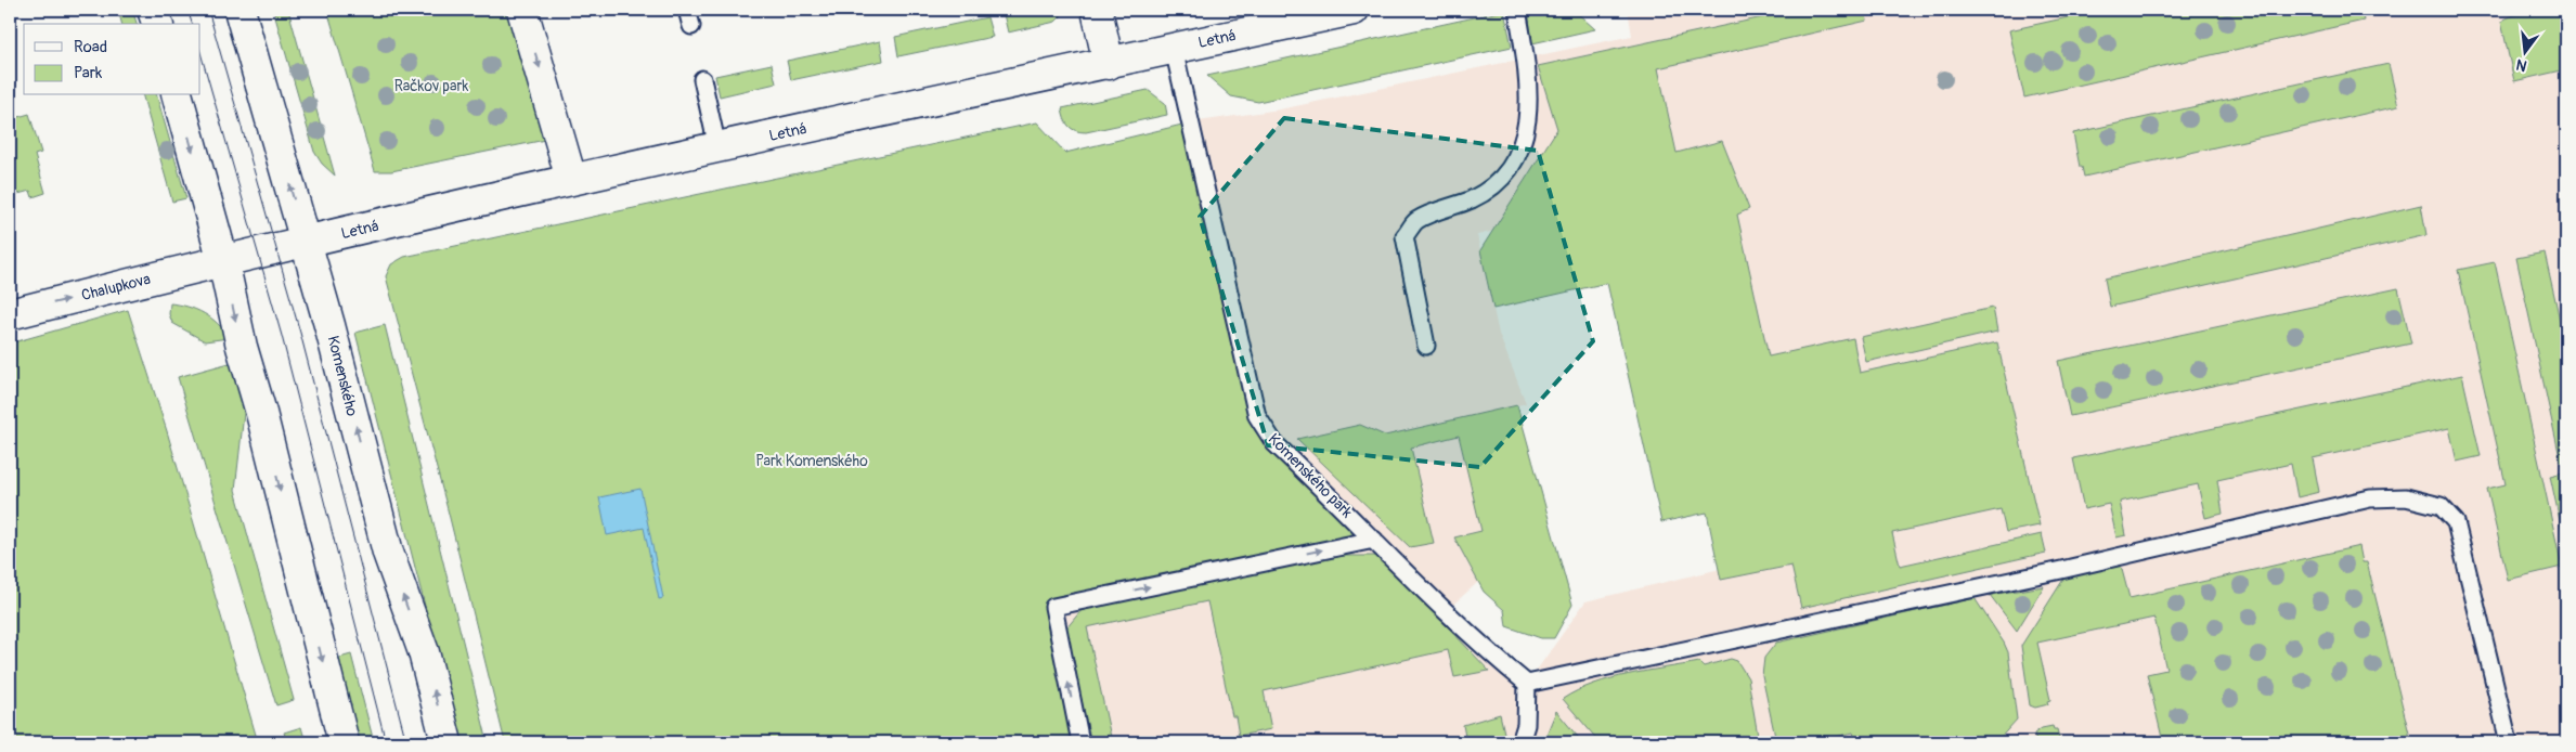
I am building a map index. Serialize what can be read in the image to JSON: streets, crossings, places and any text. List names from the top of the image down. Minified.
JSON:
{"streets":{"street":["Letná","Chalupkova","Komenského"],"lane":["Komenského park"]},"crossings":[["Letná","Chalupkova"],["Letná","Komenského"],["Letná","Komenského park"]],"one_way":["Chalupkova"],"parks":["Račkov park","Park Komenského"],"legend":["Road","Park"],"north":"bottom"}
